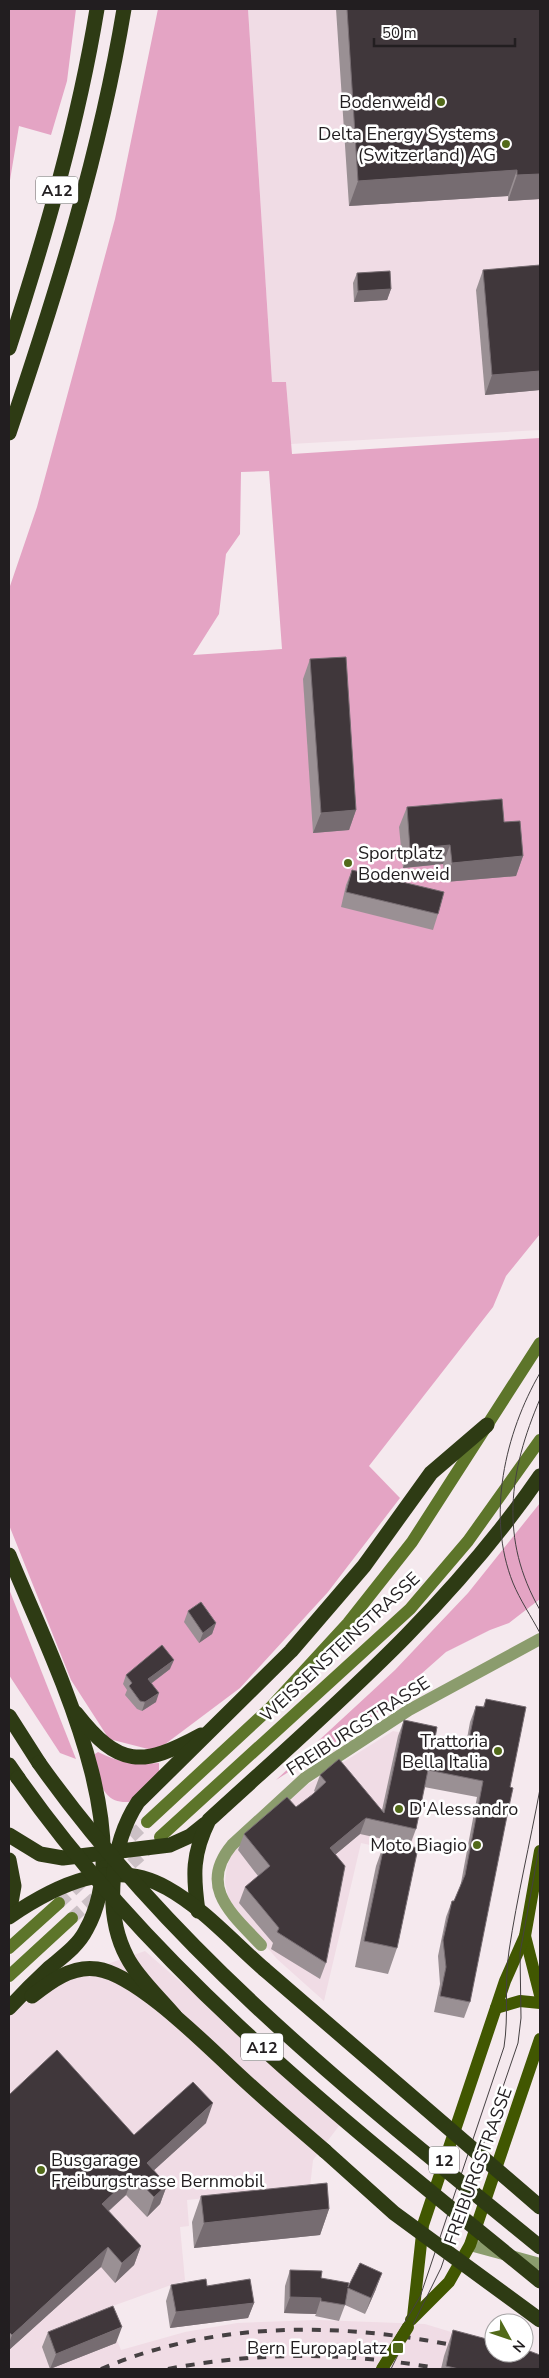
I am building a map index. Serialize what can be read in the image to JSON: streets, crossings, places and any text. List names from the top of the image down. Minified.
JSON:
{"streets":{"highway":["A12"],"main road":["WEISSENSTEINSTRASSE","FREIBURGSTRASSE","12"]},"places":{"other":["Bodenweid","Delta Energy Systems (Switzerland) AG","Sportplatz Bodenweid","Trattoria Bella Italia","D'Alessandro","Moto Biagio","Busgarage Freiburgstrasse Bernmobil"],"transit":["Bern Europaplatz"]},"scale_bar":"50 m","north":"bottom right"}
